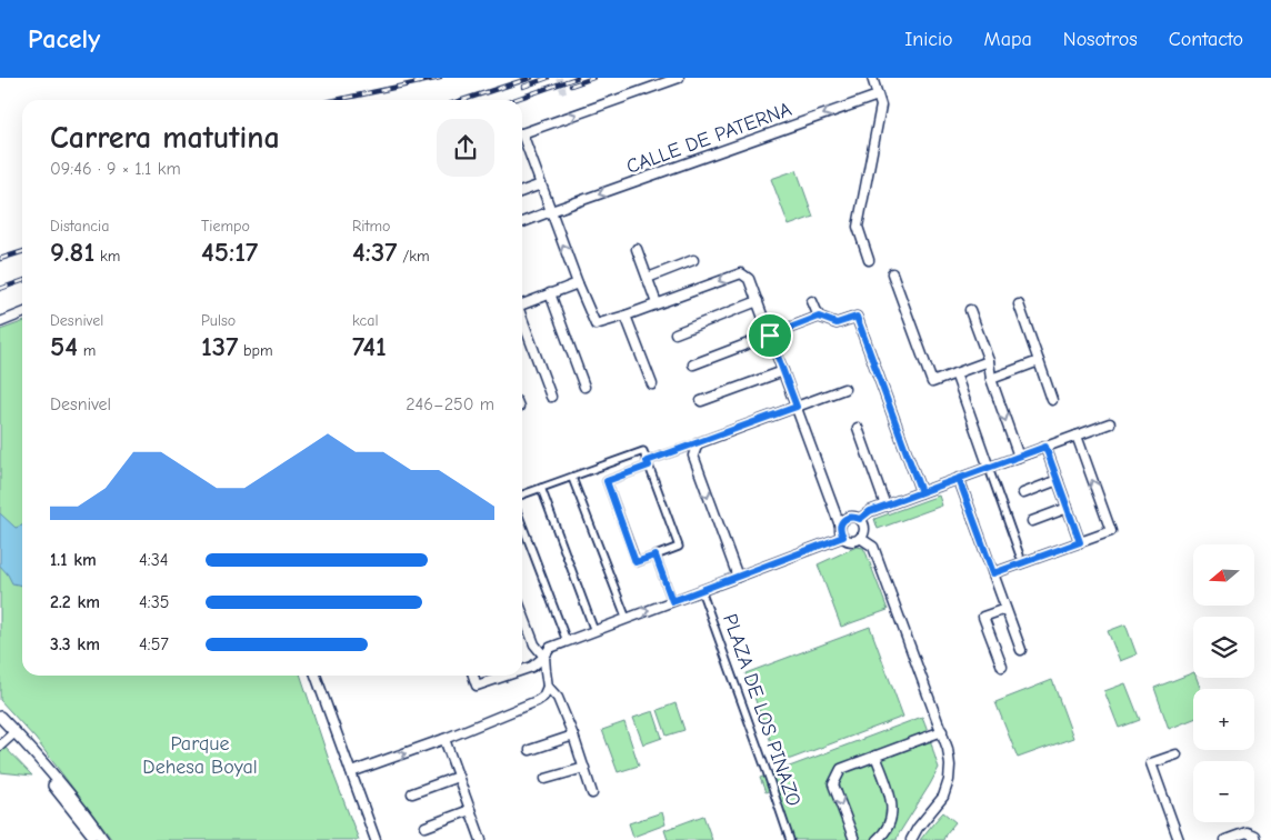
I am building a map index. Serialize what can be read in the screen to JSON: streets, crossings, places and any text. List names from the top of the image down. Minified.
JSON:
{"streets":{"street":["CALLE DE PATERNA","PLAZA DE LOS PINAZO"]},"one_way":["CALLE DE PATERNA"],"parks":["Parque Dehesa Boyal"],"north":"left","page":{"header":"Pacely","nav":["Inicio","Mapa","Nosotros","Contacto"],"heading":["Carrera matutina","09:46 · 9 × 1.1 km"],"stats":[["Distancia","9.81 km"],["Tiempo","45:17"],["Ritmo","4:37 /km"],["Desnivel","54 m"],["Pulso","137 bpm"],["kcal","741"]],"chart":["Desnivel","246–250 m"],"list":[{"name":"1.1 km","note":"4:34"},{"name":"2.2 km","note":"4:35"},{"name":"3.3 km","note":"4:57"}],"map_buttons":["+","−"]}}
